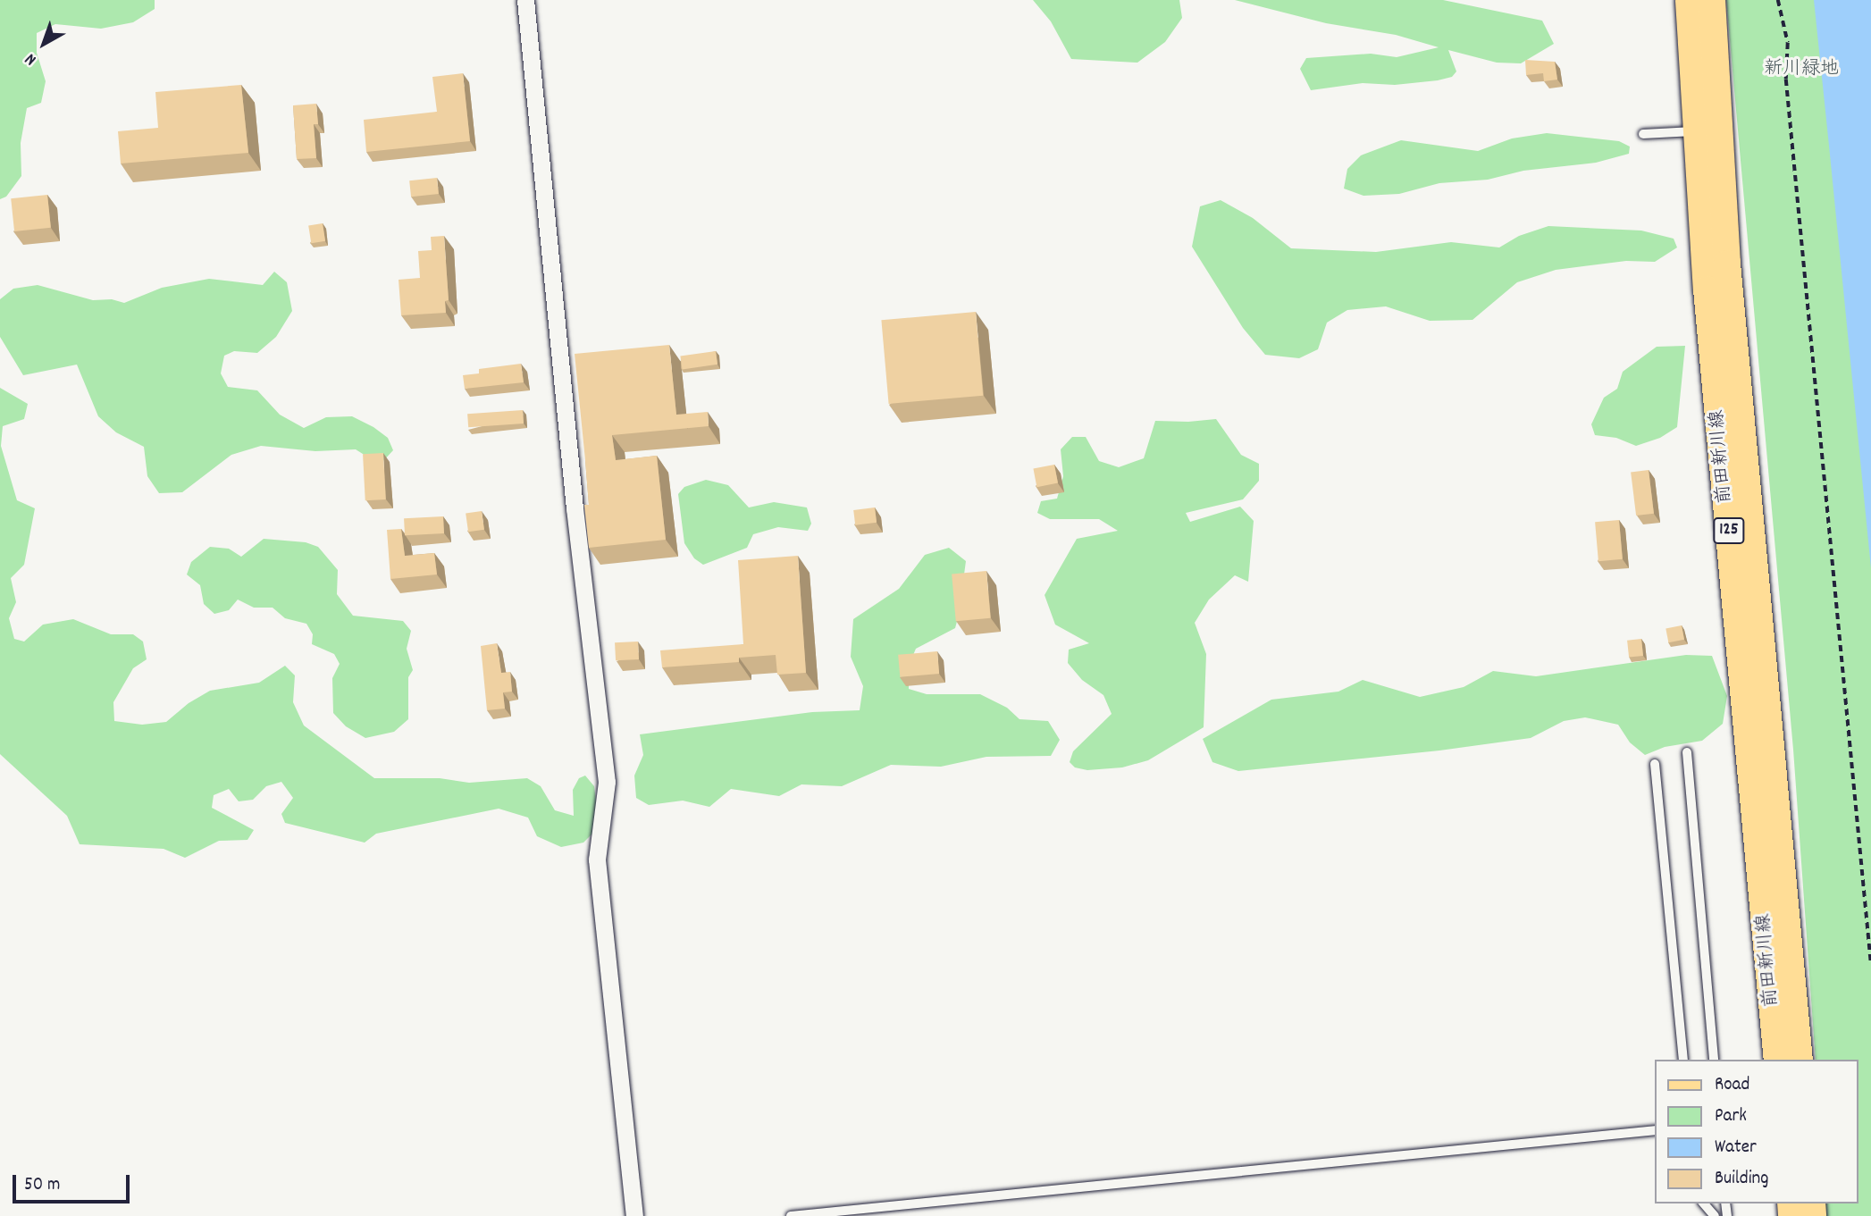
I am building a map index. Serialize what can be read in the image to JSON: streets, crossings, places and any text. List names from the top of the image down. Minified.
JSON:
{"streets":{"main road":["前田新川線","125"]},"parks":["新川緑地"],"legend":["Road","Park","Water","Building"],"scale_bar":"50 m","north":"bottom left"}
